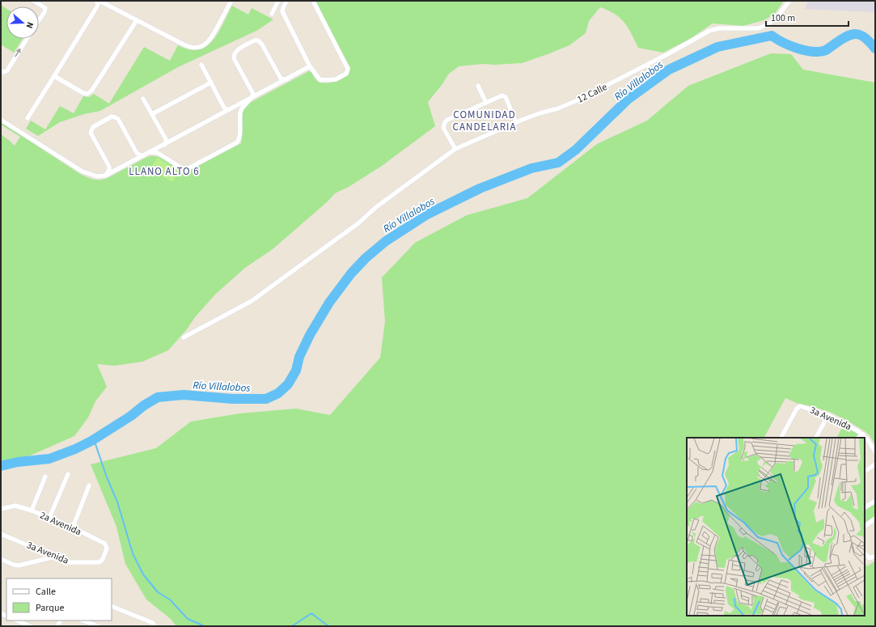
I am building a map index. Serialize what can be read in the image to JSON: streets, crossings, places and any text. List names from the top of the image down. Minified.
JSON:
{"streets":{"street":["12 Calle","3a Avenida","2a Avenida"]},"crossings":[["3a Avenida","2a Avenida"]],"districts":["COMUNIDAD CANDELARIA","LLANO ALTO 6"],"water":["Río Villalobos"],"legend":["Calle","Parque"],"scale_bar":"100 m","north":"right"}
